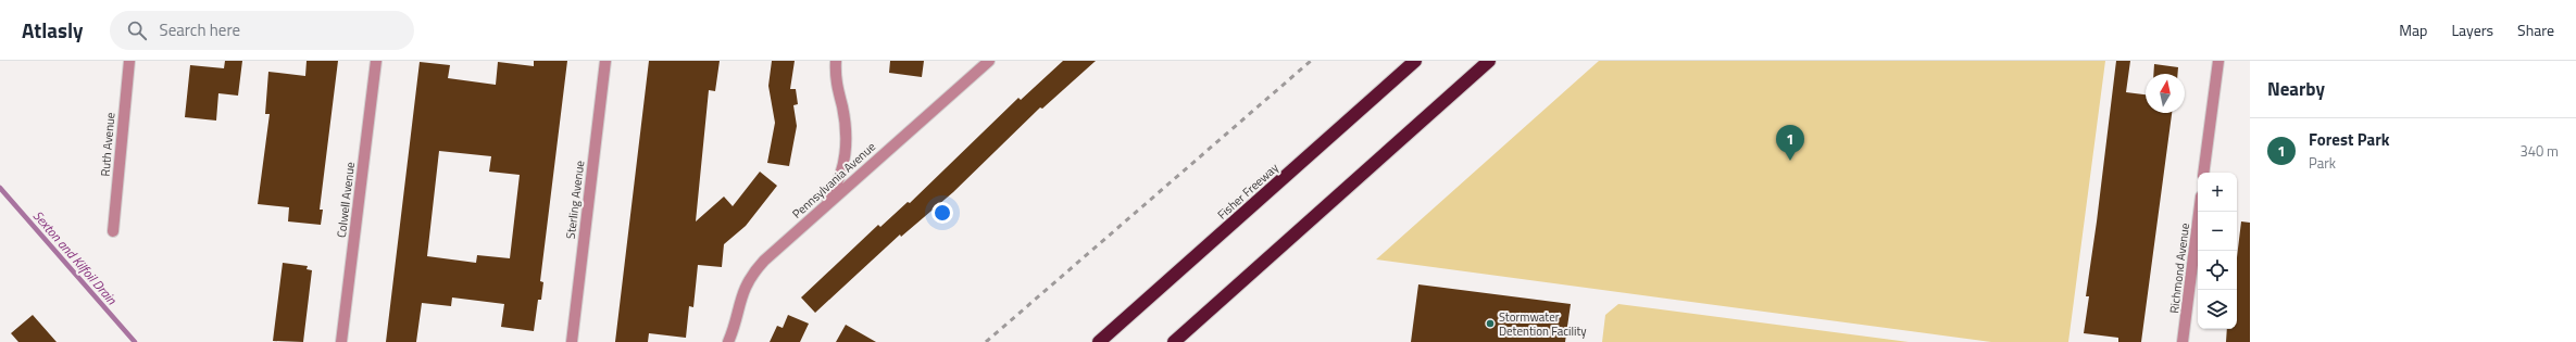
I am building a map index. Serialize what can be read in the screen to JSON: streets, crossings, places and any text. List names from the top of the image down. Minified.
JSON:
{"streets":{"highway":["Fisher Freeway"],"street":["Ruth Avenue","Pennsylvania Avenue","Colwell Avenue","Sterling Avenue","Richmond Avenue"]},"water":["Sexton and Kilfoil Drain"],"places":["Stormwater Detention Facility"],"north":"top","page":{"header":"Atlasly","search":"Search here","nav":["Map","Layers","Share"],"heading":"Nearby","list":[{"mark":"1","name":"Forest Park","note":"Park","value":"340 m"}],"pins":"1","map_buttons":["+","−"]}}
